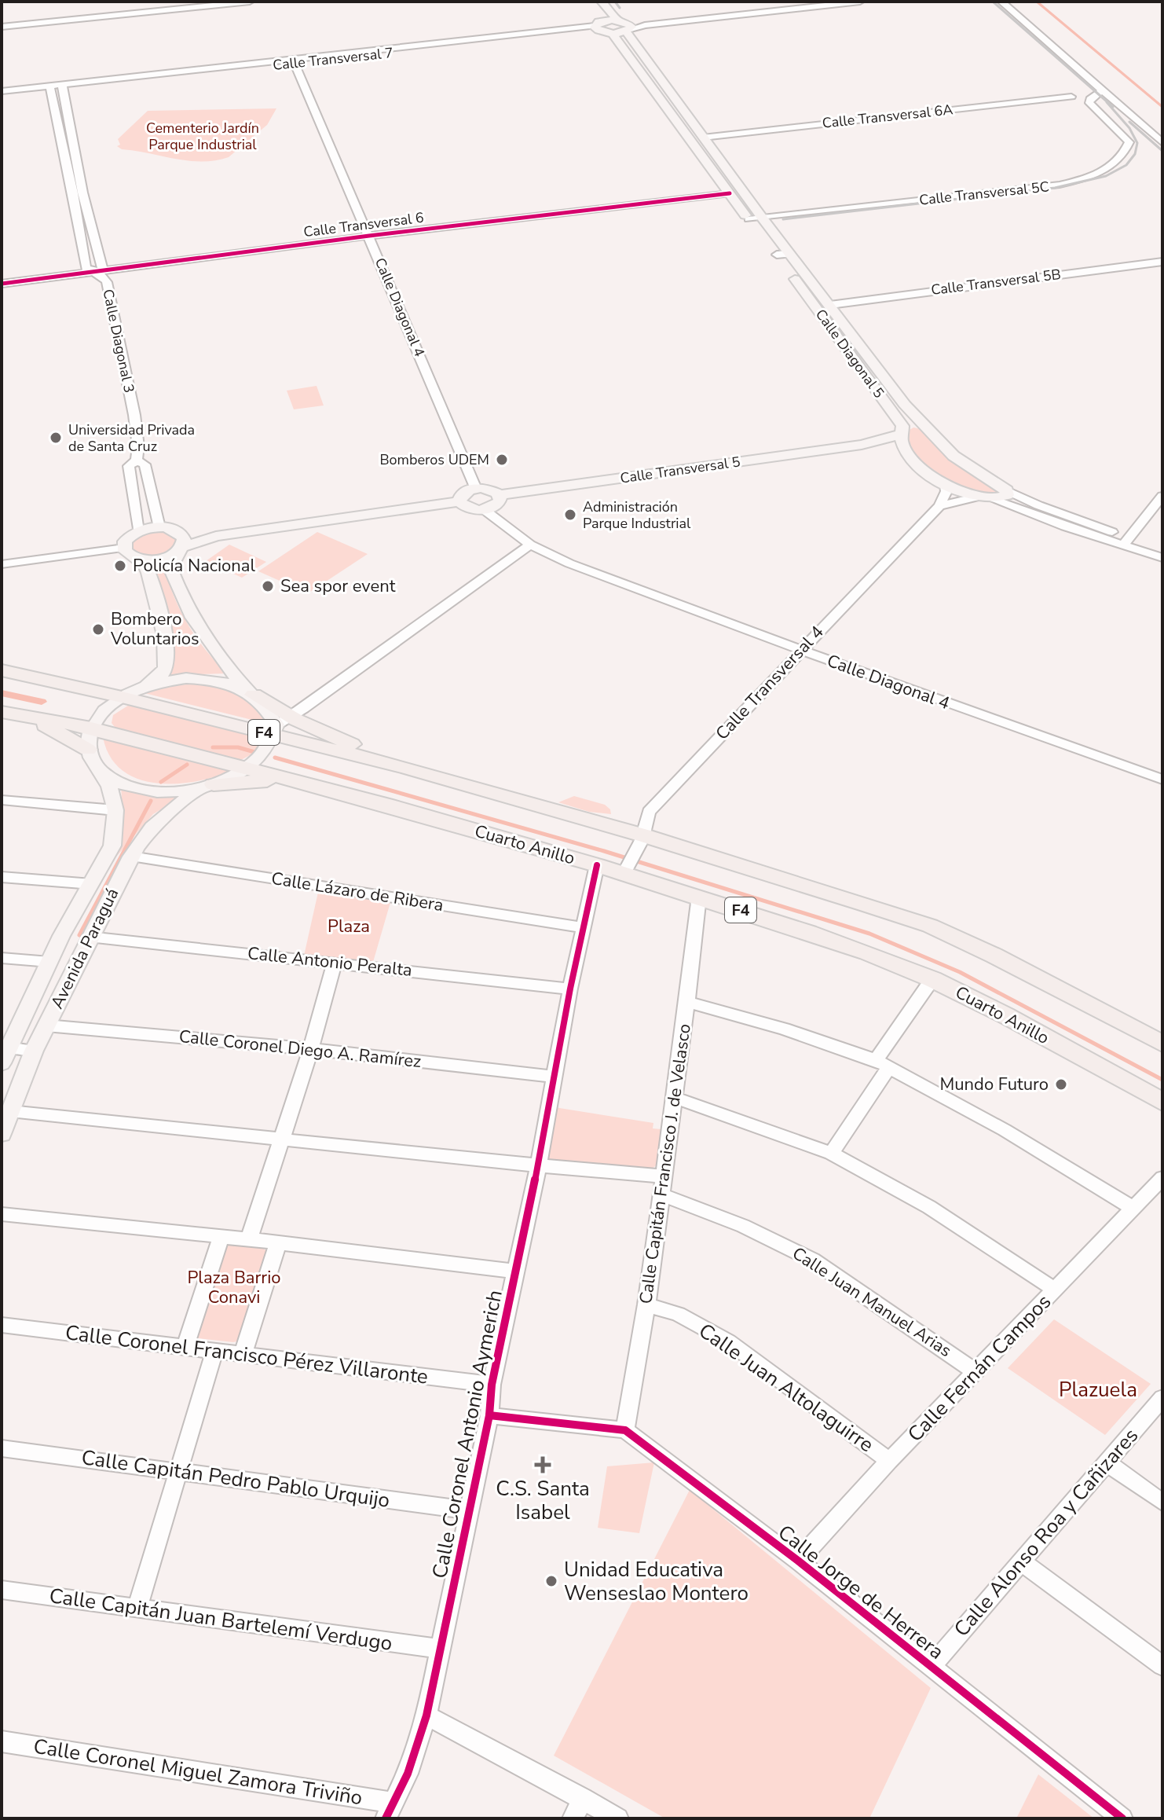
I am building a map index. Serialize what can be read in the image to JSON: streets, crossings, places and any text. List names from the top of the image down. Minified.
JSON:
{"streets":{"highway":["F4","Cuarto Anillo"],"main road":["Calle Diagonal 5","Calle Transversal 5","Avenida Paraguá"],"street":["Calle Transversal 7","Calle Transversal 6A","Calle Transversal 5C","Calle Transversal 6","Calle Transversal 5B","Calle Diagonal 4","Calle Diagonal 3","Calle Transversal 4","Calle Lázaro de Ribera","Calle Antonio Peralta","Calle Coronel Diego A. Ramírez","Calle Capitán Francisco J. de Velasco","Calle Juan Manuel Arias","Calle Coronel Francisco Pérez Villaronte","Calle Fernán Campos","Calle Juan Altolaguirre","Calle Coronel Antonio Aymerich","Calle Capitán Pedro Pablo Urquijo","Calle Alonso Roa y Cañizares","Calle Jorge de Herrera","Calle Capitán Juan Bartelemí Verdugo","Calle Coronel Miguel Zamora Triviño"]},"crossings":[["Calle Transversal 7","Calle Diagonal 4"],["Calle Transversal 7","Calle Diagonal 3"],["Calle Transversal 7","Calle Diagonal 5"],["Calle Transversal 6A","Calle Diagonal 5"],["Calle Transversal 5C","Calle Diagonal 5"],["Calle Transversal 6","Calle Diagonal 4"],["Calle Transversal 6","Calle Diagonal 3"],["Calle Transversal 6","Calle Diagonal 5"],["Calle Transversal 5B","Calle Diagonal 5"],["Calle Diagonal 4","Calle Transversal 4"],["Calle Diagonal 5","Calle Transversal 5"],["Calle Diagonal 5","Calle Transversal 4"],["Calle Transversal 4","Cuarto Anillo"],["Cuarto Anillo","Calle Capitán Francisco J. de Velasco"],["Cuarto Anillo","Calle Coronel Antonio Aymerich"],["Calle Lázaro de Ribera","Avenida Paraguá"],["Calle Lázaro de Ribera","Calle Coronel Antonio Aymerich"],["Avenida Paraguá","Calle Antonio Peralta"],["Avenida Paraguá","Calle Coronel Diego A. Ramírez"],["Calle Antonio Peralta","Calle Coronel Antonio Aymerich"],["Calle Coronel Diego A. Ramírez","Calle Coronel Antonio Aymerich"],["Calle Capitán Francisco J. de Velasco","Calle Juan Manuel Arias"],["Calle Capitán Francisco J. de Velasco","Calle Juan Altolaguirre"],["Calle Capitán Francisco J. de Velasco","Calle Jorge de Herrera"],["Calle Juan Manuel Arias","Calle Fernán Campos"],["Calle Coronel Francisco Pérez Villaronte","Calle Coronel Antonio Aymerich"],["Calle Fernán Campos","Calle Juan Altolaguirre"],["Calle Fernán Campos","Calle Jorge de Herrera"],["Calle Coronel Antonio Aymerich","Calle Capitán Pedro Pablo Urquijo"],["Calle Coronel Antonio Aymerich","Calle Capitán Juan Bartelemí Verdugo"],["Calle Coronel Antonio Aymerich","Calle Coronel Miguel Zamora Triviño"],["Calle Alonso Roa y Cañizares","Calle Jorge de Herrera"]],"parks":["Cementerio Jardín Parque Industrial","Plaza","Plaza Barrio Conavi","Plazuela"],"places":{"other":["Universidad Privada de Santa Cruz","Bomberos UDEM","Administración Parque Industrial","Policía Nacional","Sea spor event","Bombero Voluntarios","Mundo Futuro","Unidad Educativa Wenseslao Montero"],"health":["C.S. Santa Isabel"]}}
